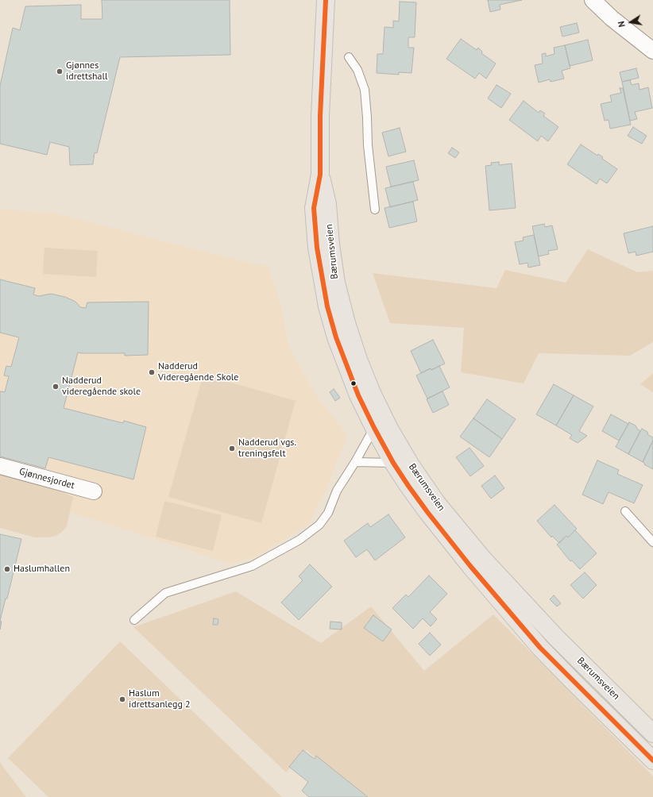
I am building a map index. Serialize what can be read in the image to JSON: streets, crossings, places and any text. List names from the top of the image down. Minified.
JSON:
{"streets":{"main road":["Bærumsveien"],"street":["Gjønnesjordet"]},"places":["Gjønnes idrettshall","Nadderud Videregående Skole","Nadderud videregående skole","Nadderud vgs. treningsfelt","Haslumhallen","Haslum idrettsanlegg 2"],"north":"left"}
